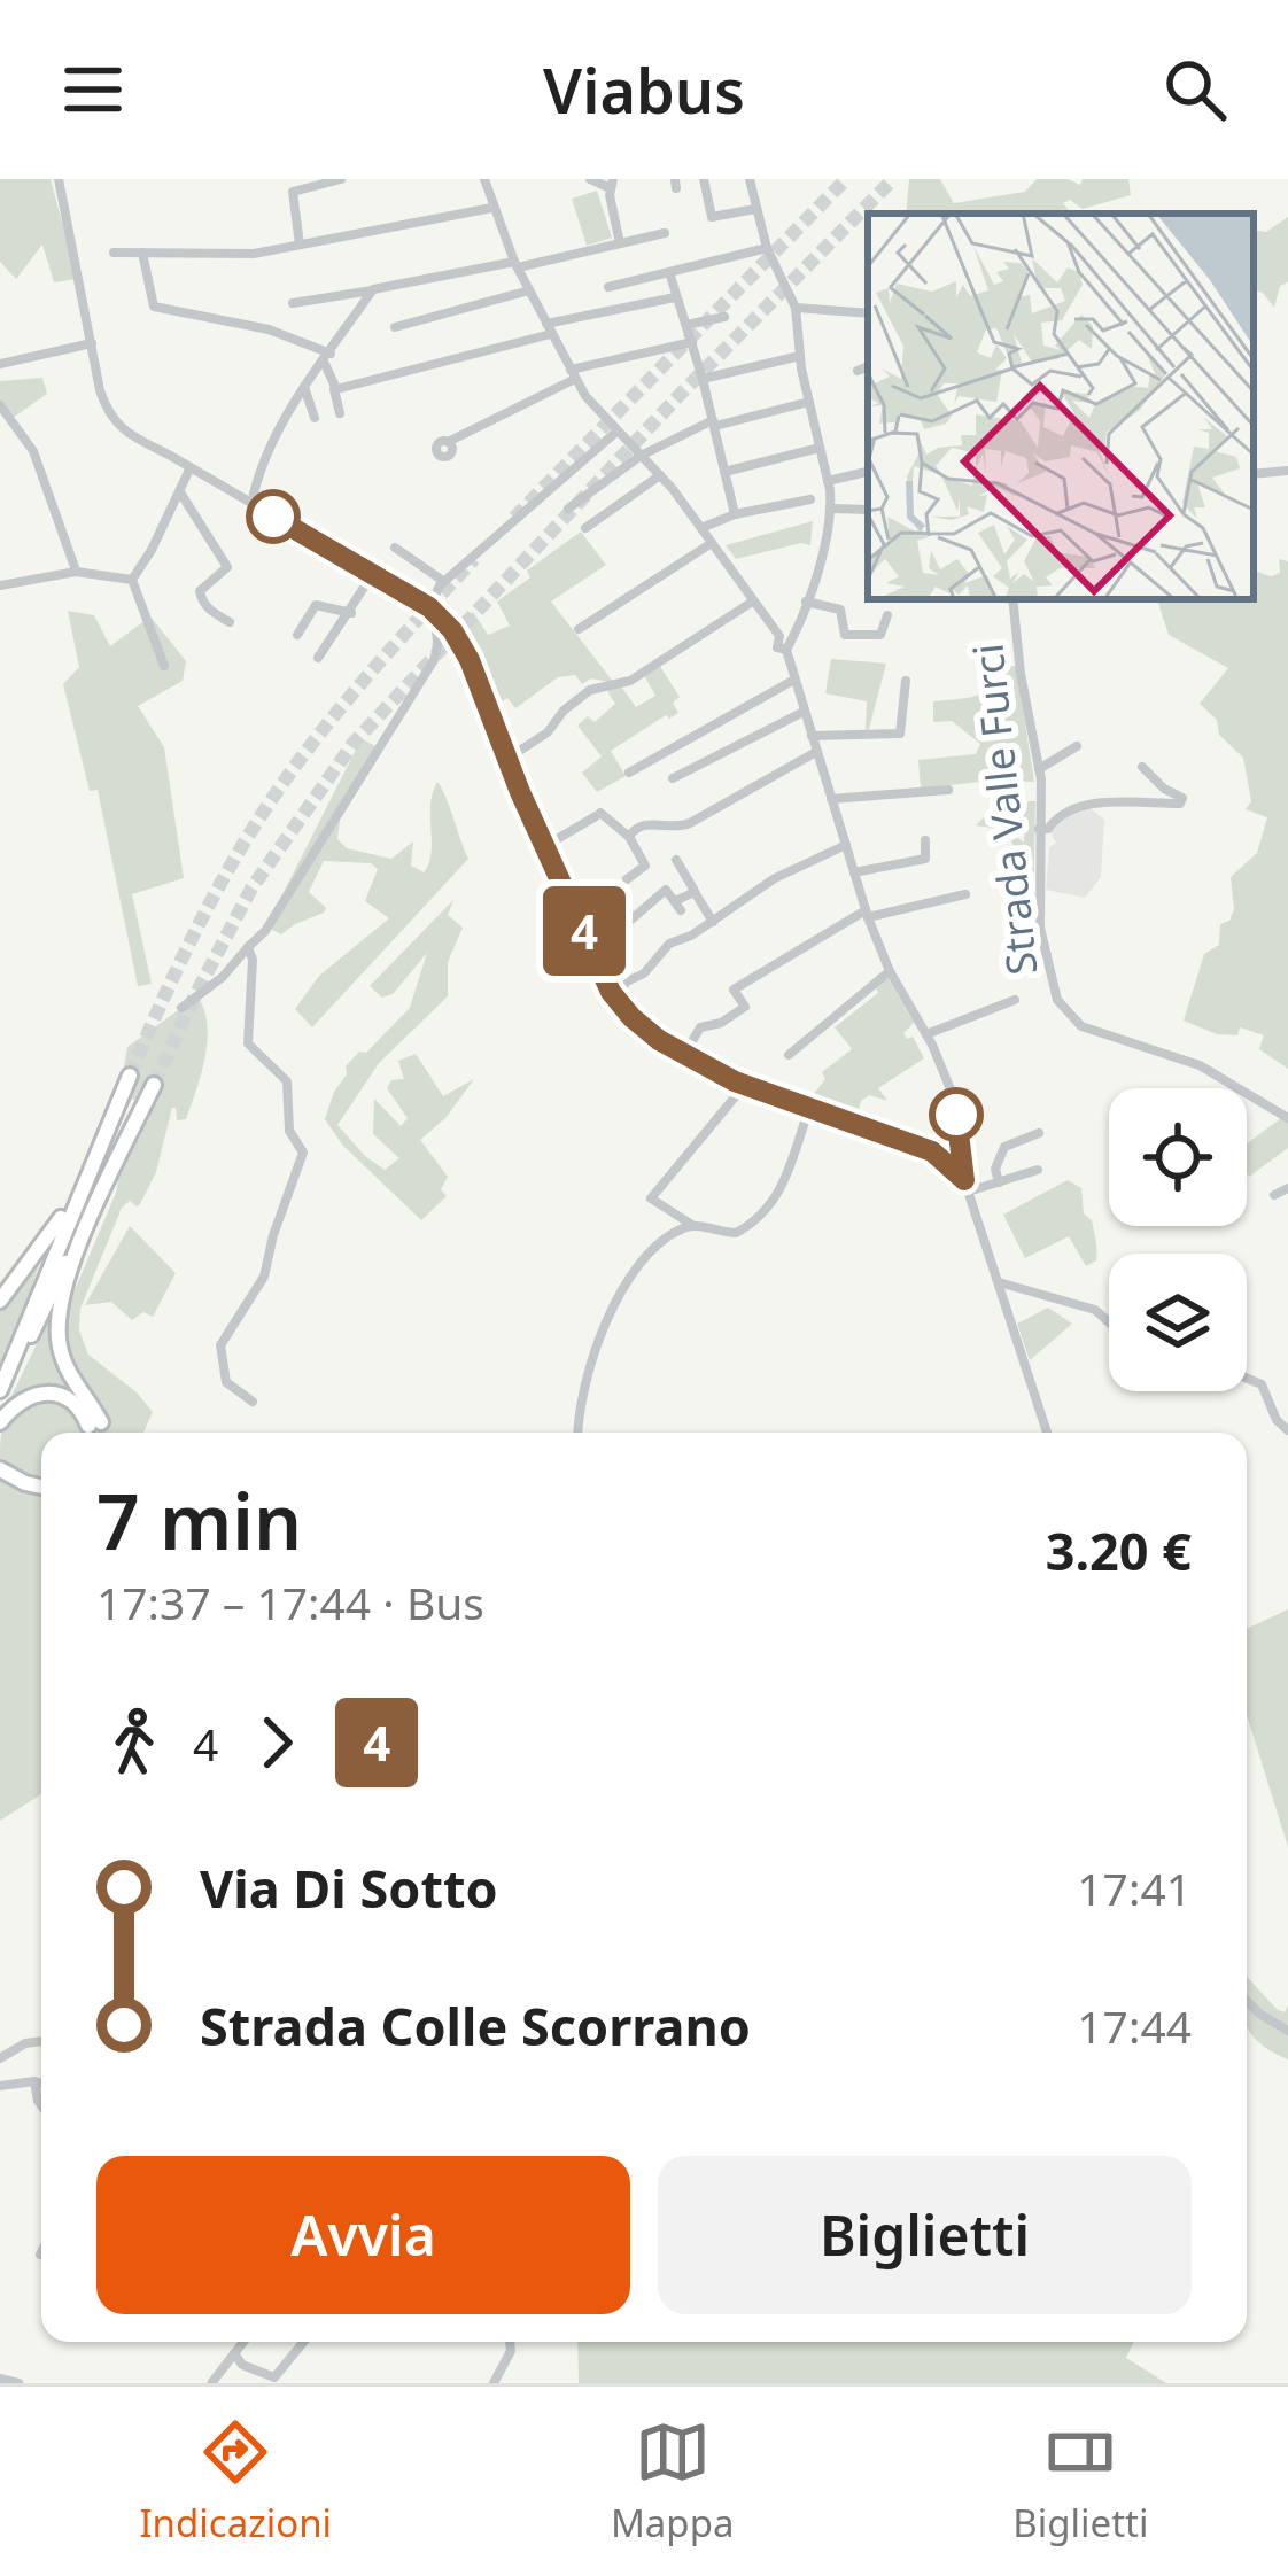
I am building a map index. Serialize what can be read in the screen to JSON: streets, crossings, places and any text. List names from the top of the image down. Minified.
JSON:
{"streets":{"street":["Strada Valle Furci"]},"lines":["bus line 4"],"page":{"header":"Viabus","on_map":"4","heading":["7 min","17:37 – 17:44 · Bus","3.20 €"],"legs":["4","4"],"list":[{"name":"Via Di Sotto","value":"17:41"},{"name":"Strada Colle Scorrano","value":"17:44"}],"buttons":["Avvia","Biglietti"],"tabs":["Indicazioni","Mappa","Biglietti"]}}
